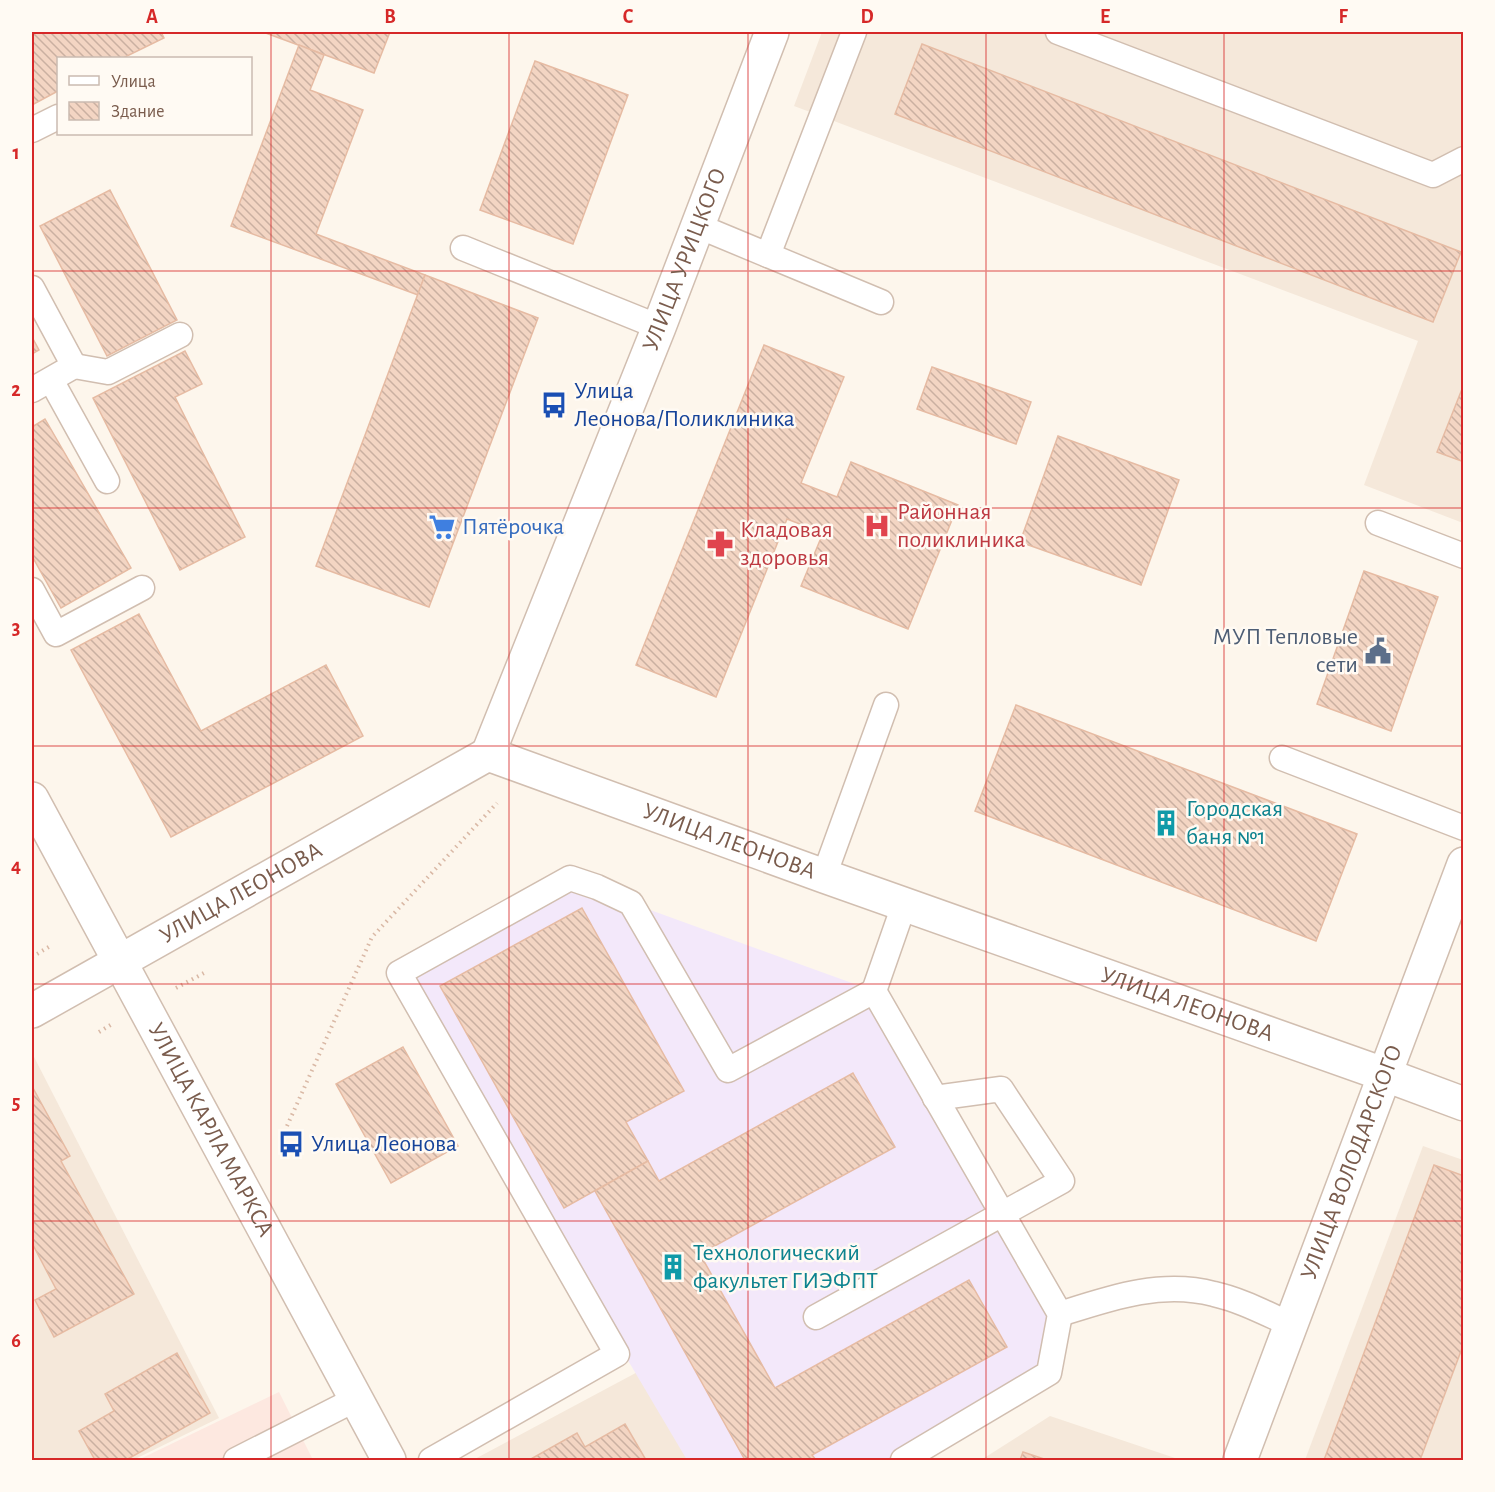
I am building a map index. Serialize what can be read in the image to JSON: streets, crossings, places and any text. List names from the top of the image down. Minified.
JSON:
{"streets":{"street":["УЛИЦА УРИЦКОГО","УЛИЦА ЛЕОНОВА","УЛИЦА КАРЛА МАРКСА","УЛИЦА ВОЛОДАРСКОГО"]},"crossings":[["УЛИЦА УРИЦКОГО","УЛИЦА ЛЕОНОВА"],["УЛИЦА ЛЕОНОВА","УЛИЦА КАРЛА МАРКСА"],["УЛИЦА ЛЕОНОВА","УЛИЦА ВОЛОДАРСКОГО"]],"places":{"bus stop":["Улица Леонова/Поликлиника","Улица Леонова"],"hospital":["Районная поликлиника"],"supermarket":["Пятёрочка"],"pharmacy":["Кладовая здоровья"],"public building":["МУП Тепловые сети"],"building":["Городская баня №1","Технологический факультет ГИЭФПТ"]},"legend":["Улица","Здание"],"grid":{"columns":["A","B","C","D","E","F"],"rows":["1","2","3","4","5","6"]}}
